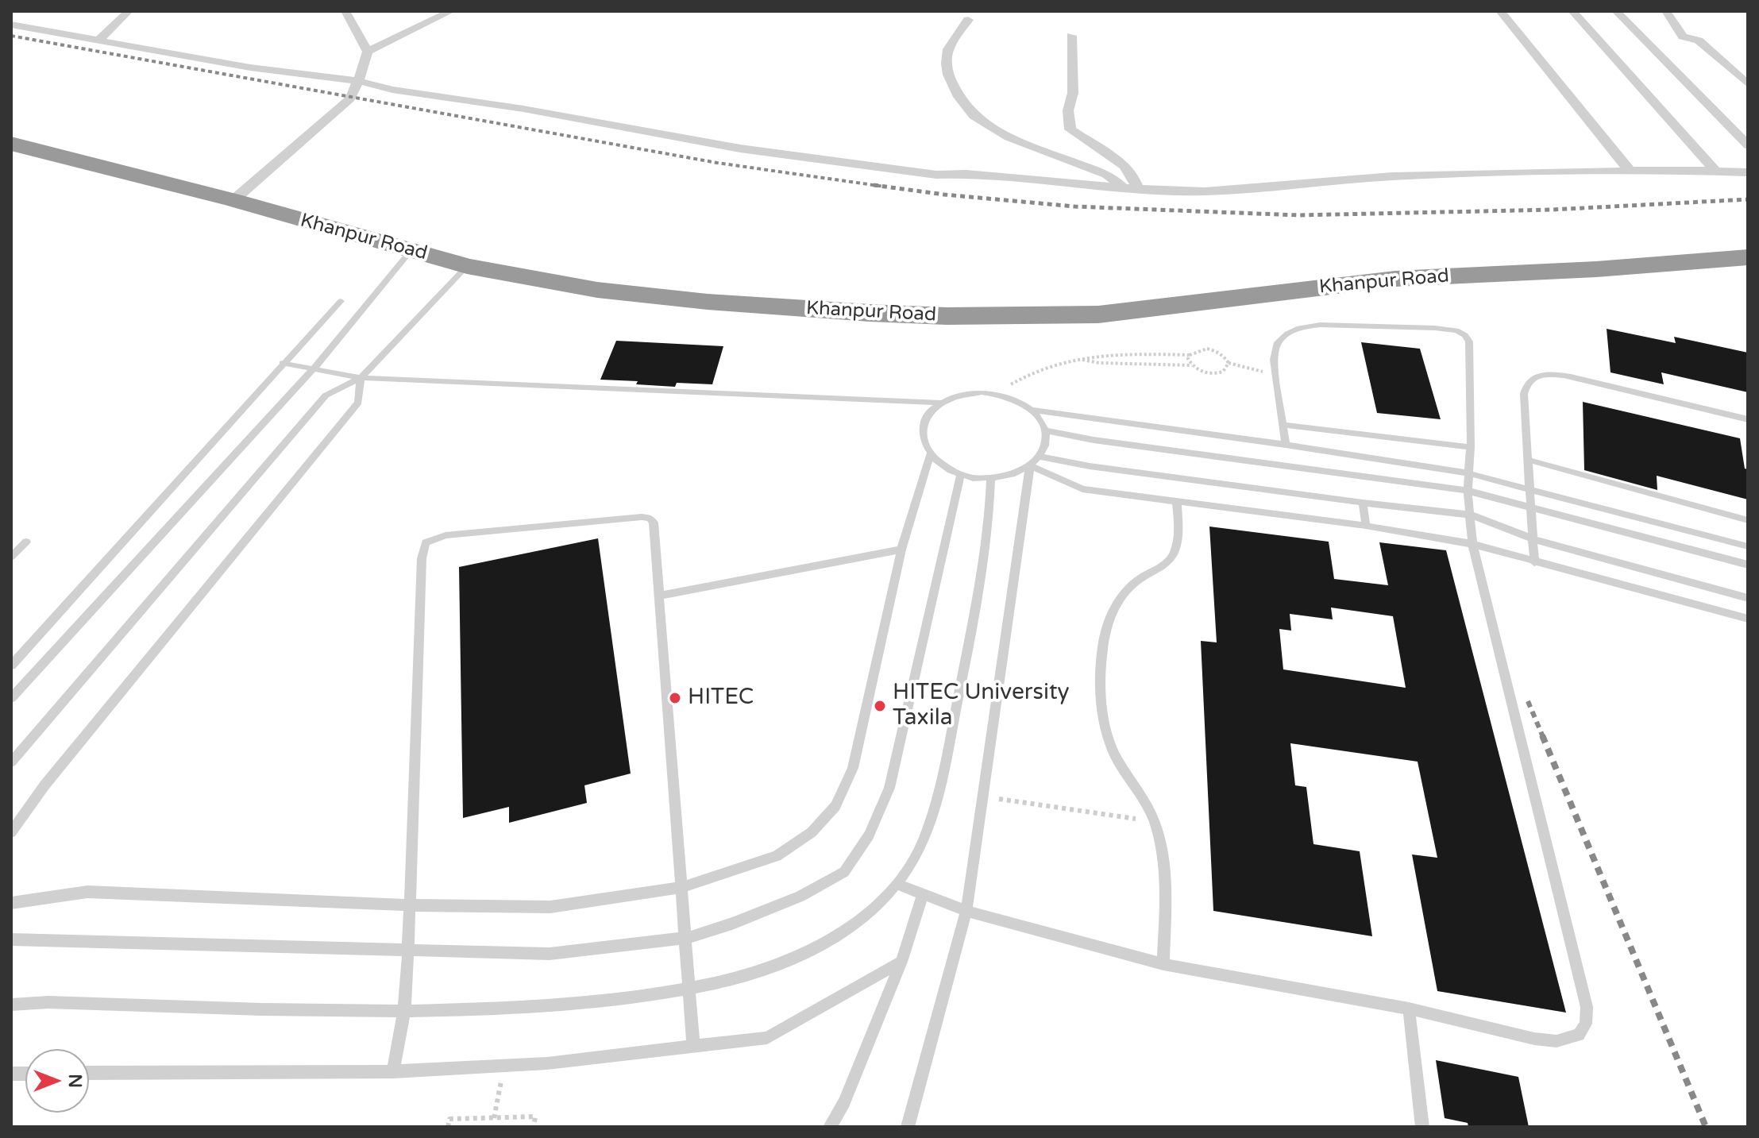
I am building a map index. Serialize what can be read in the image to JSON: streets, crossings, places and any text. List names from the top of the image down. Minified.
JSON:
{"streets":{"highway":["Khanpur Road"]},"places":["HITEC","HITEC University Taxila"],"north":"right"}
